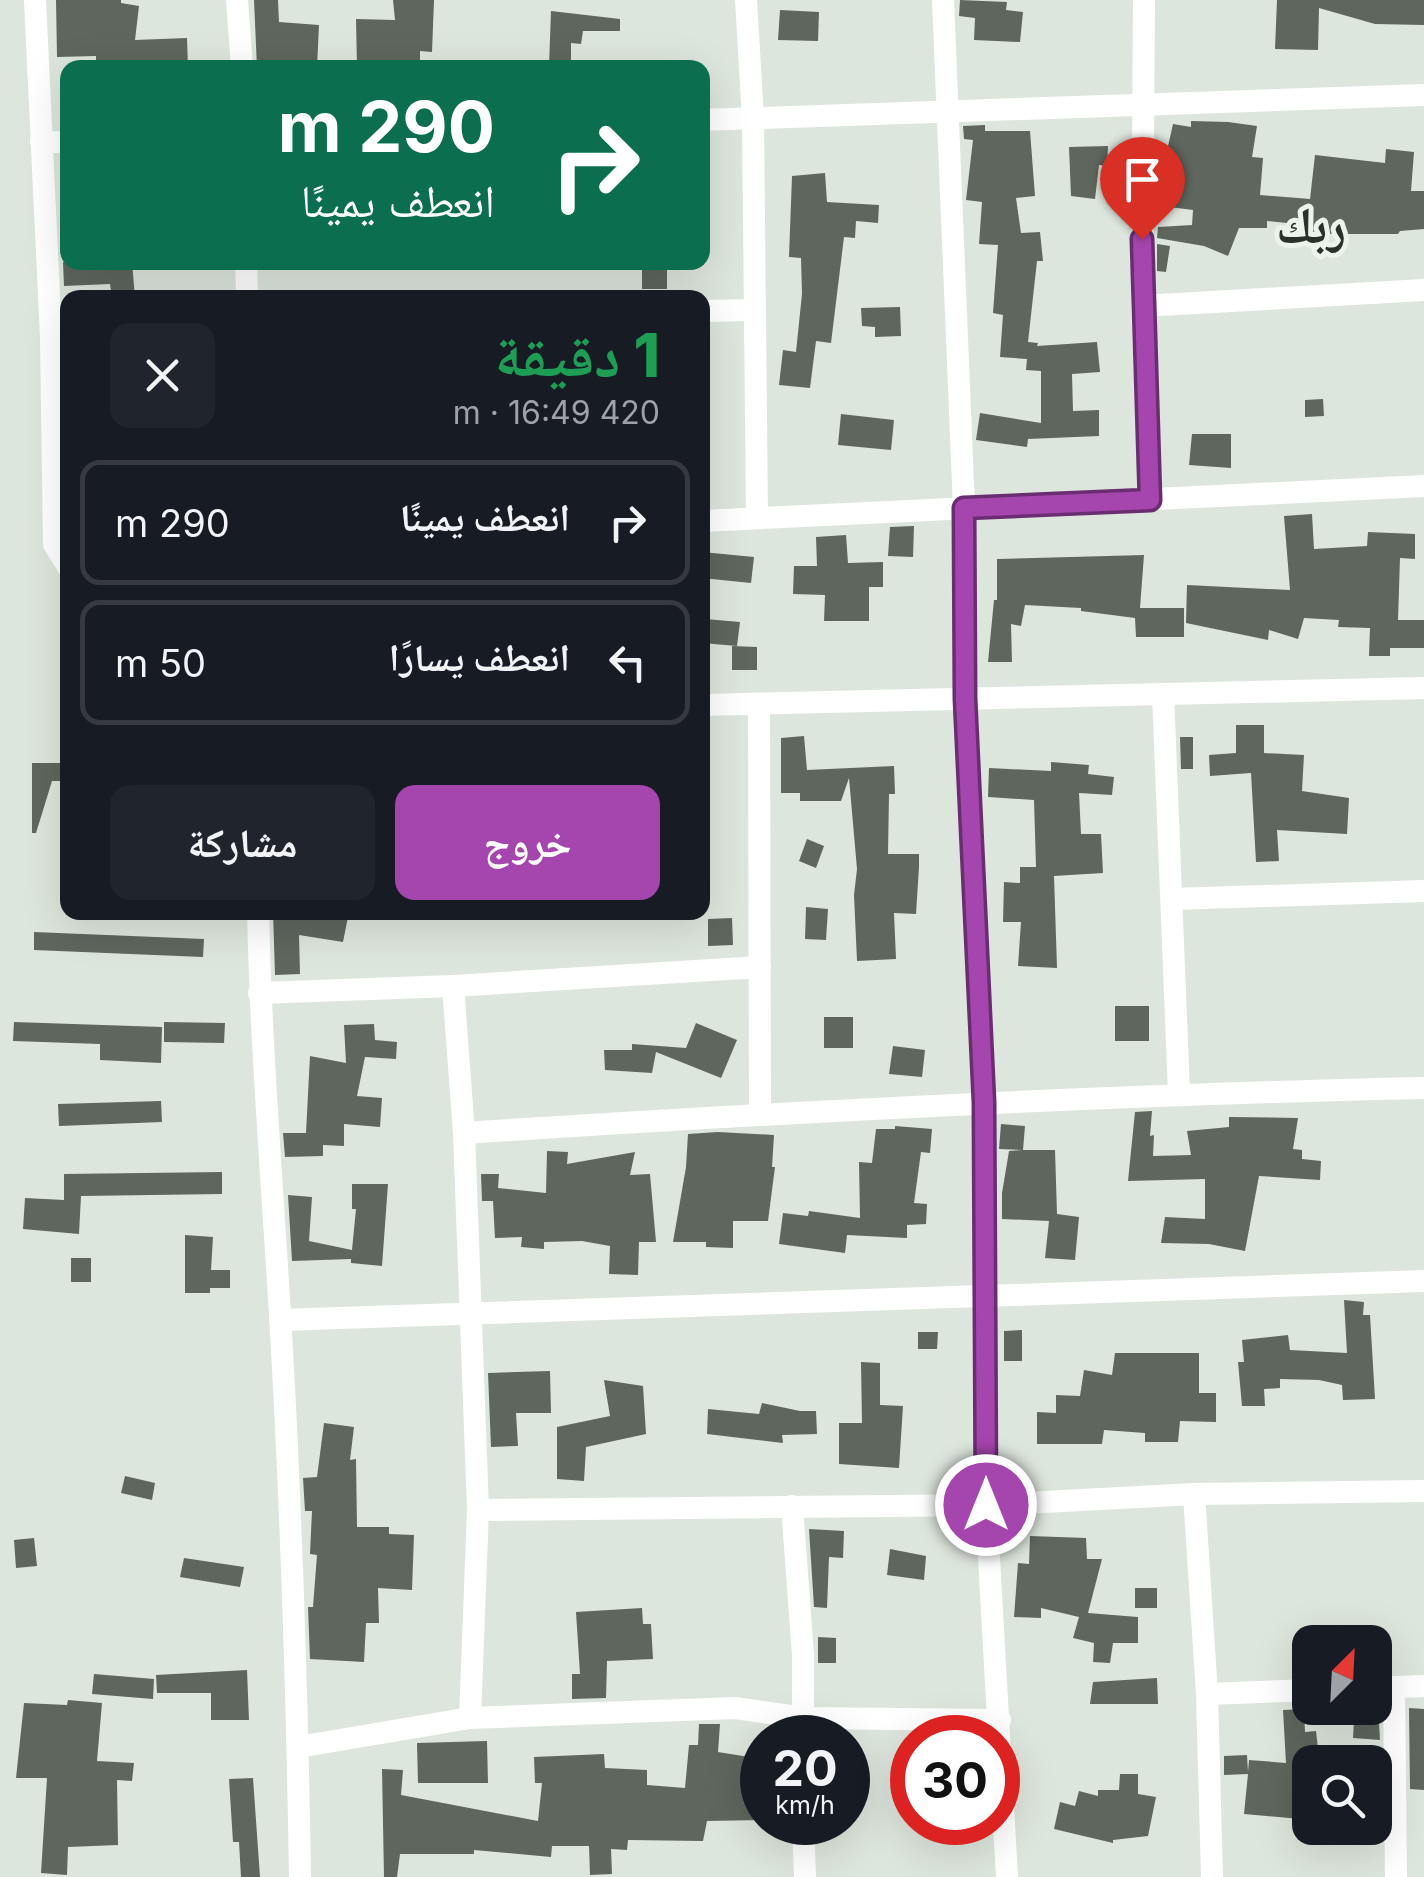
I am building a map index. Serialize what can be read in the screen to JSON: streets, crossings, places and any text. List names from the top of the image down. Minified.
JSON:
{"districts":["ربك"],"north":"top right","page":{"turn":["290 m","انعطف يمينًا"],"heading":["1 دقيقة","420 m · 16:49"],"list":[{"name":"انعطف يمينًا","value":"290 m"},{"name":"انعطف يسارًا","value":"50 m"}],"buttons":["خروج","مشاركة"],"speed":"20 km/h","limit":"30"}}
